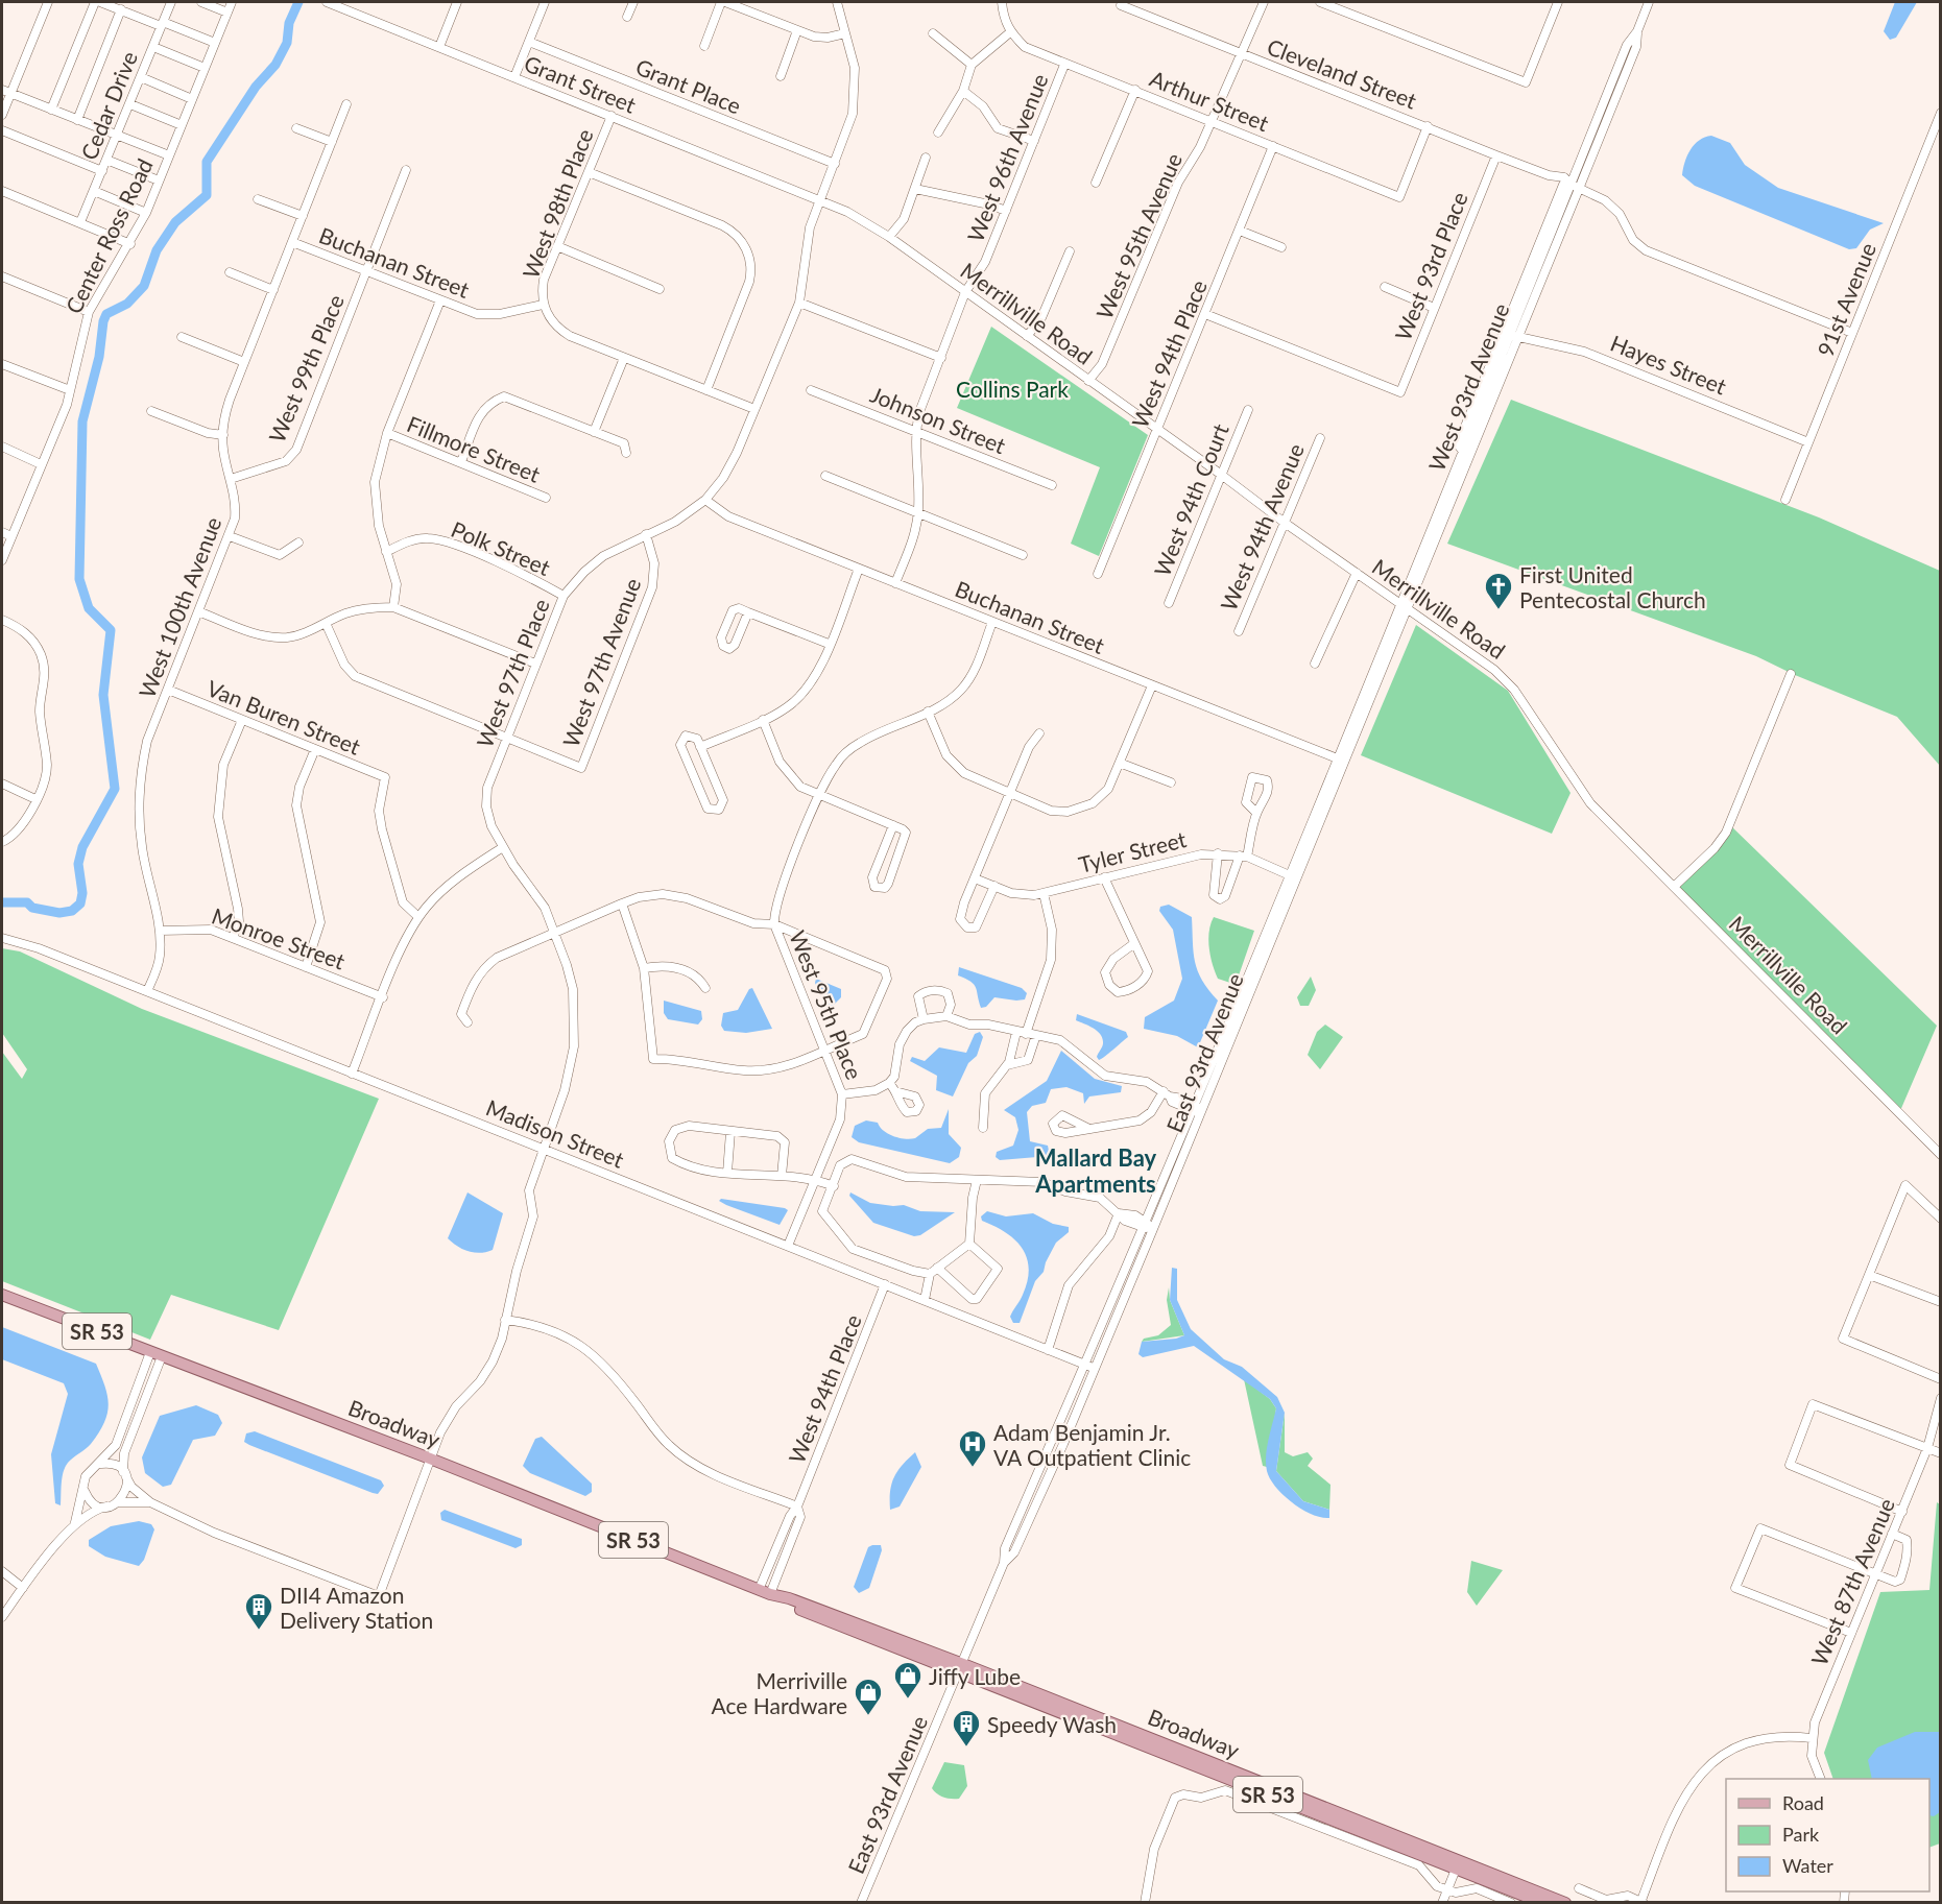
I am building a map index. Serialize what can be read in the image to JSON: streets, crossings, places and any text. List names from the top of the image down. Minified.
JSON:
{"streets":{"main road":["SR 53","Broadway"],"street":["Cleveland Street","Grant Street","Grant Place","Arthur Street","Cedar Drive","West 96th Avenue","West 98th Place","Center Ross Road","West 95th Avenue","Buchanan Street","West 93rd Place","91st Avenue","Merrillville Road","West 94th Place","Hayes Street","West 99th Place","West 93rd Avenue","Johnson Street","Fillmore Street","West 94th Court","West 94th Avenue","Polk Street","West 100th Avenue","West 97th Avenue","West 97th Place","Van Buren Street","Tyler Street","Monroe Street","West 95th Place","East 93rd Avenue","Madison Street","West 87th Avenue"]},"crossings":[["Cleveland Street","Arthur Street"],["Cleveland Street","West 95th Avenue"],["Cleveland Street","West 93rd Place"],["Cleveland Street","91st Avenue"],["Cleveland Street","West 93rd Avenue"],["Grant Street","West 98th Place"],["Grant Street","Merrillville Road"],["Grant Street","West 97th Place"],["Grant Place","West 97th Place"],["Arthur Street","West 96th Avenue"],["Arthur Street","West 95th Avenue"],["Arthur Street","West 94th Place"],["West 96th Avenue","Buchanan Street"],["West 96th Avenue","Merrillville Road"],["West 96th Avenue","Johnson Street"],["West 98th Place","Buchanan Street"],["West 95th Avenue","Merrillville Road"],["Buchanan Street","West 99th Place"],["Buchanan Street","West 93rd Avenue"],["Buchanan Street","West 100th Avenue"],["Buchanan Street","West 97th Place"],["Buchanan Street","West 95th Place"],["Buchanan Street","East 93rd Avenue"],["West 93rd Place","West 94th Place"],["91st Avenue","Hayes Street"],["Merrillville Road","West 94th Place"],["Merrillville Road","West 93rd Avenue"],["Merrillville Road","West 94th Court"],["Merrillville Road","West 94th Avenue"],["Merrillville Road","West 97th Place"],["West 94th Place","Madison Street"],["West 94th Place","Broadway"],["Hayes Street","West 93rd Avenue"],["West 99th Place","West 100th Avenue"],["West 93rd Avenue","East 93rd Avenue"],["Polk Street","West 97th Place"],["West 100th Avenue","Van Buren Street"],["West 100th Avenue","Monroe Street"],["West 100th Avenue","Madison Street"],["West 97th Avenue","West 97th Place"],["West 97th Place","Madison Street"],["West 97th Place","Broadway"],["Tyler Street","East 93rd Avenue"],["East 93rd Avenue","Madison Street"],["East 93rd Avenue","Broadway"]],"districts":["Mallard Bay Apartments"],"parks":["Collins Park"],"places":{"church":["First United Pentecostal Church"],"hospital":["Adam Benjamin Jr. VA Outpatient Clinic"],"building":["DII4 Amazon Delivery Station","Speedy Wash"],"shop":["Jiffy Lube","Merriville Ace Hardware"]},"legend":["Road","Park","Water"]}
